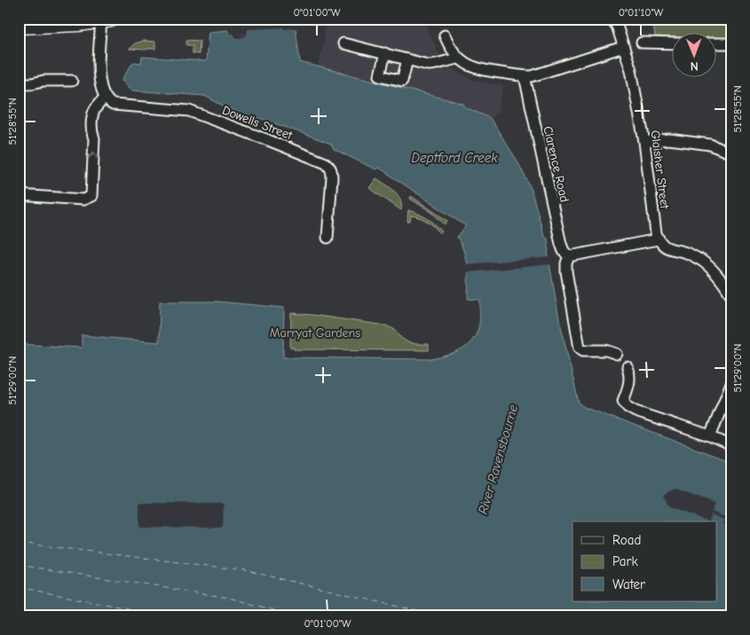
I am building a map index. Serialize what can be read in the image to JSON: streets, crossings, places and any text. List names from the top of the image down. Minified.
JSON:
{"streets":{"street":["Dowells Street","Clarence Road","Glaisher Street"]},"water":["Deptford Creek","River Ravensbourne"],"parks":["Marryat Gardens"],"legend":["Road","Park","Water"],"north":"bottom","coordinates":["0°01'00\"W","0°01'10\"W","51°28'55\"N","51°29'00\"N"]}
